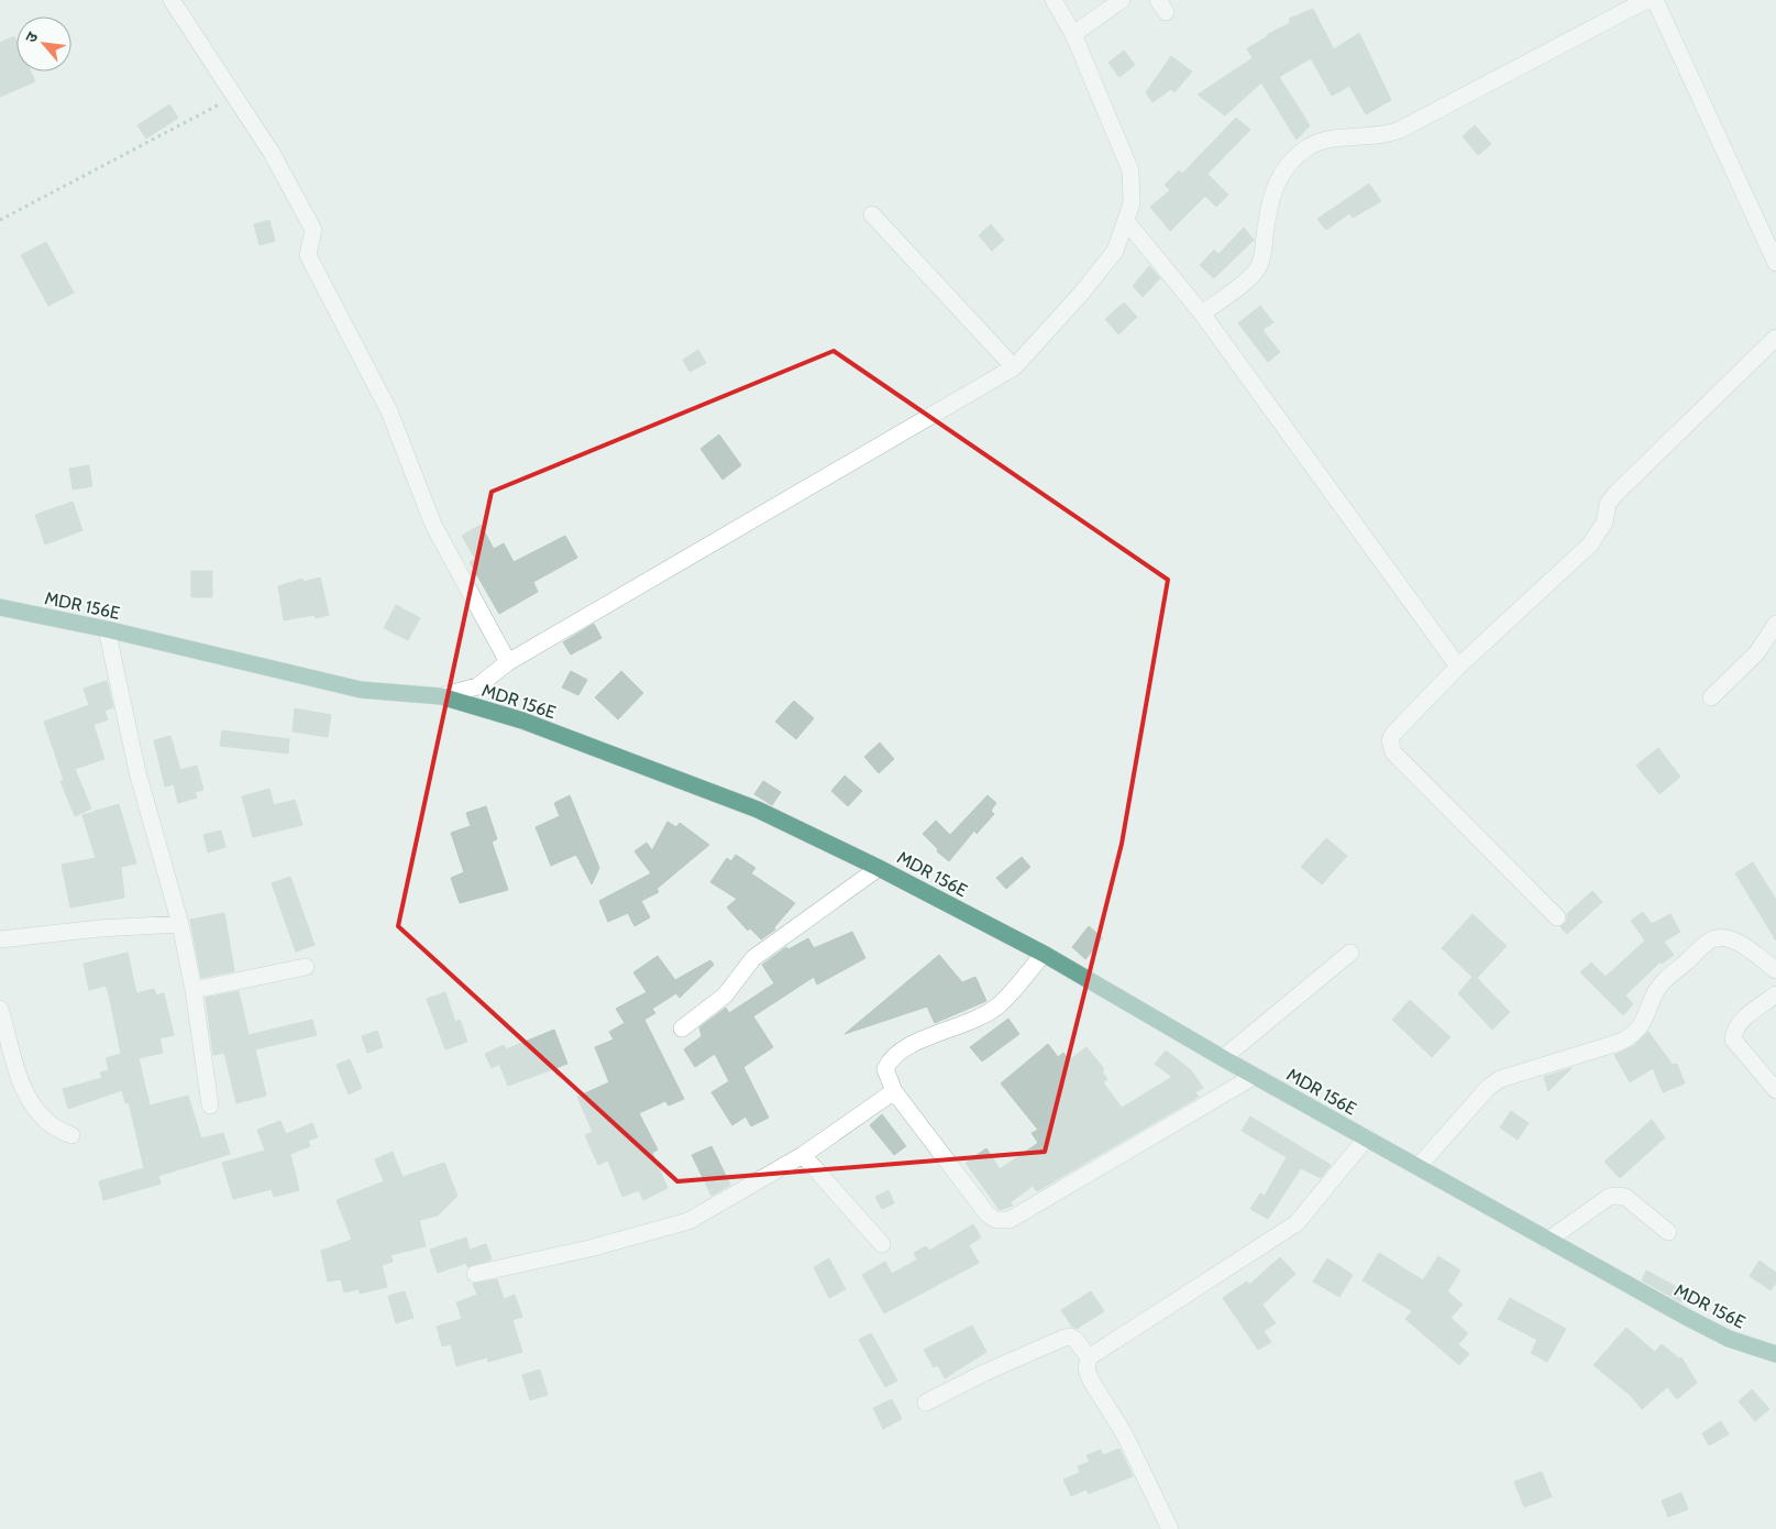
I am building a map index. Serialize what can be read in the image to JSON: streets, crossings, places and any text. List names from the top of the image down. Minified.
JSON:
{"streets":{"main road":["MDR 156E"]},"north":"top left"}
